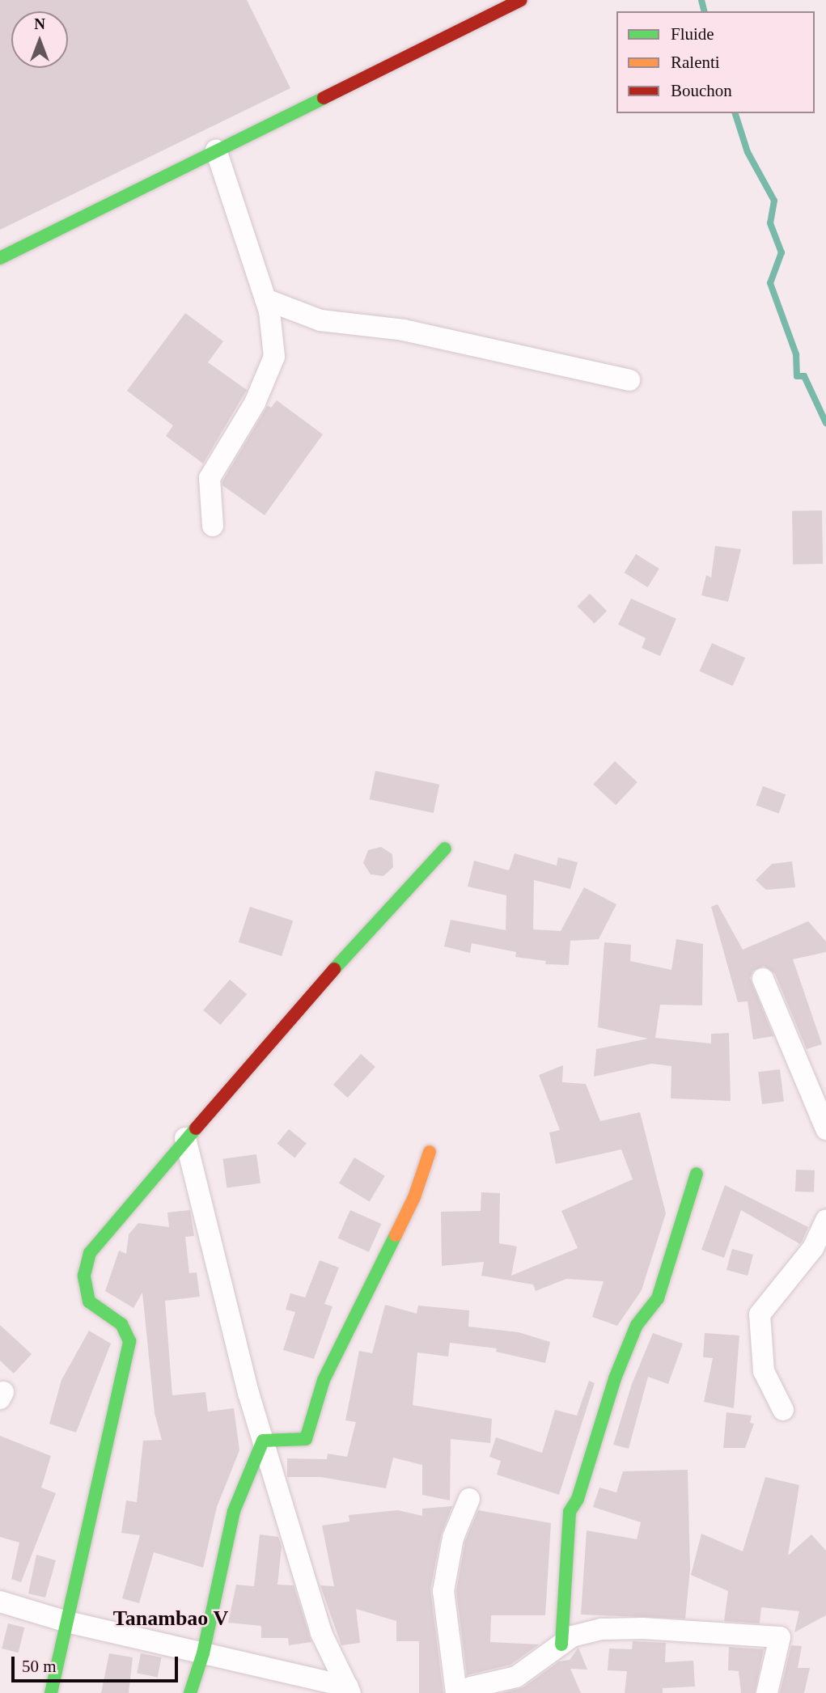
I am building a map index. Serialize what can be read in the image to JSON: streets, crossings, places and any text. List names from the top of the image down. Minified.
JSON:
{"districts":["Tanambao V"],"legend":["Fluide","Ralenti","Bouchon"],"scale_bar":"50 m","north":"top"}
